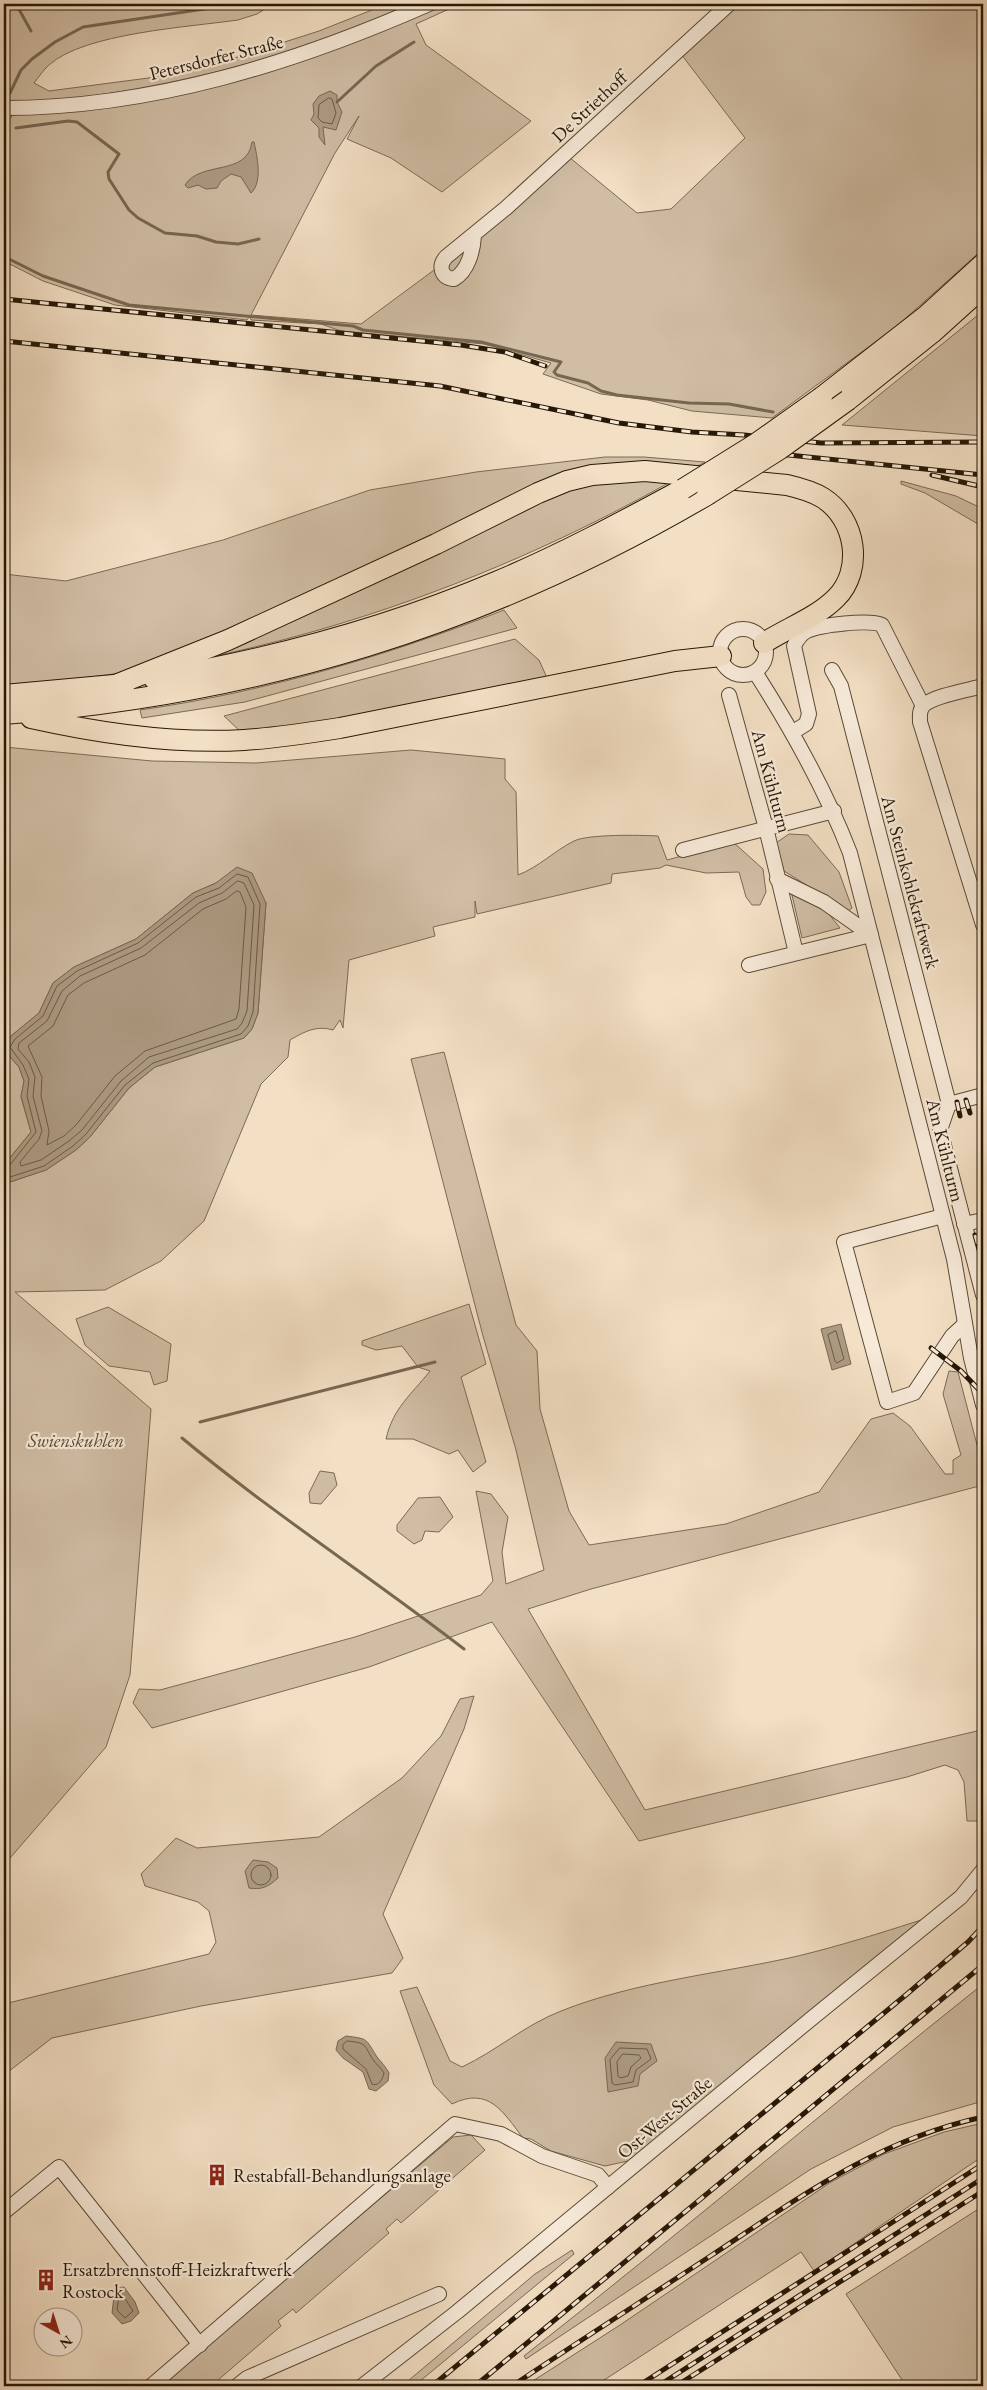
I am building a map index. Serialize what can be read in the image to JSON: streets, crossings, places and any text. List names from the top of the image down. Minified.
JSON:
{"streets":{"street":["Petersdorfer Straße","De Striethoff","Am Kühlturm","Am Steinkohlekraftwerk","Ost-West-Straße"]},"parks":["Swienskuhlen"],"places":{"building":["Restabfall-Behandlungsanlage","Ersatzbrennstoff-Heizkraftwerk Rostock"]},"north":"bottom right"}
